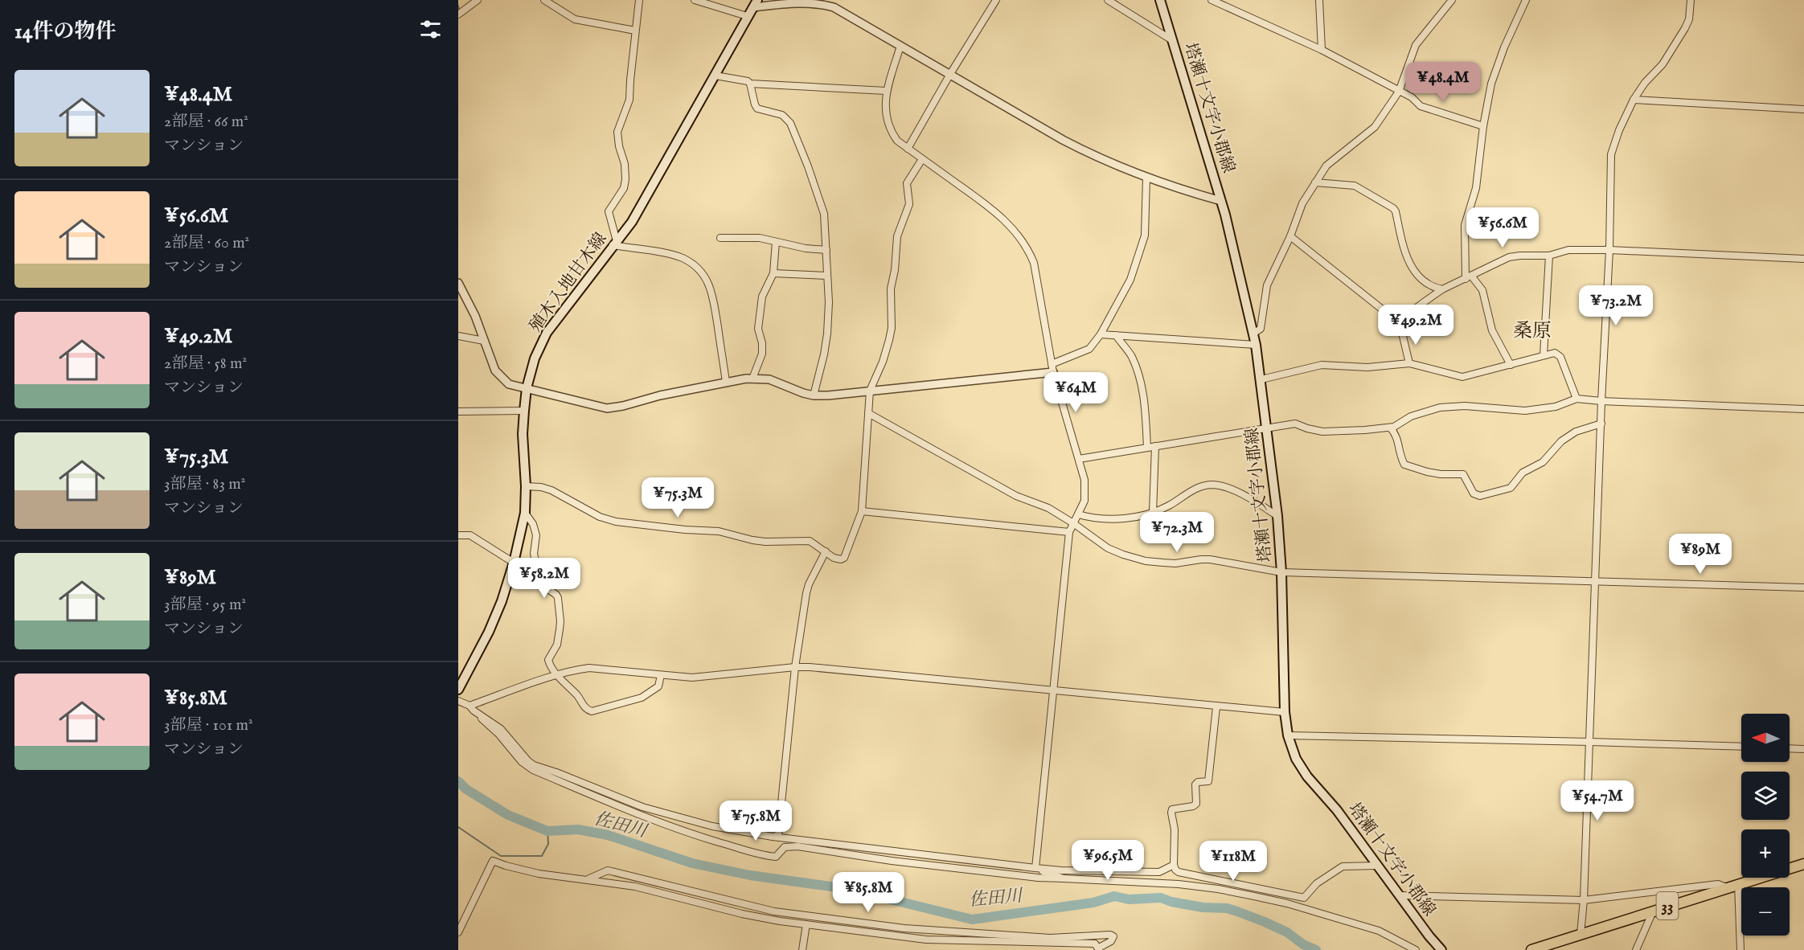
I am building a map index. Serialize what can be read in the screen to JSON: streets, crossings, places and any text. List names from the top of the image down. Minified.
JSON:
{"streets":{"main road":["塔瀬十文字小郡線","殖木入地甘木線","33"]},"districts":["桑原"],"water":["佐田川"],"north":"left","page":{"heading":"14件の物件","list":[{"name":"¥48.4M","note":"2部屋 · 66 m² · マンション"},{"name":"¥56.6M","note":"2部屋 · 60 m² · マンション"},{"name":"¥49.2M","note":"2部屋 · 58 m² · マンション"},{"name":"¥75.3M","note":"3部屋 · 83 m² · マンション"},{"name":"¥89M","note":"3部屋 · 95 m² · マンション"},{"name":"¥85.8M","note":"3部屋 · 101 m² · マンション"}],"price":["¥48.4M","¥56.6M","¥73.2M","¥49.2M","¥64M","¥75.3M","¥72.3M","¥89M","¥58.2M","¥54.7M","¥75.8M","¥96.5M","¥118M","¥85.8M"],"map_buttons":["+","−"]}}
